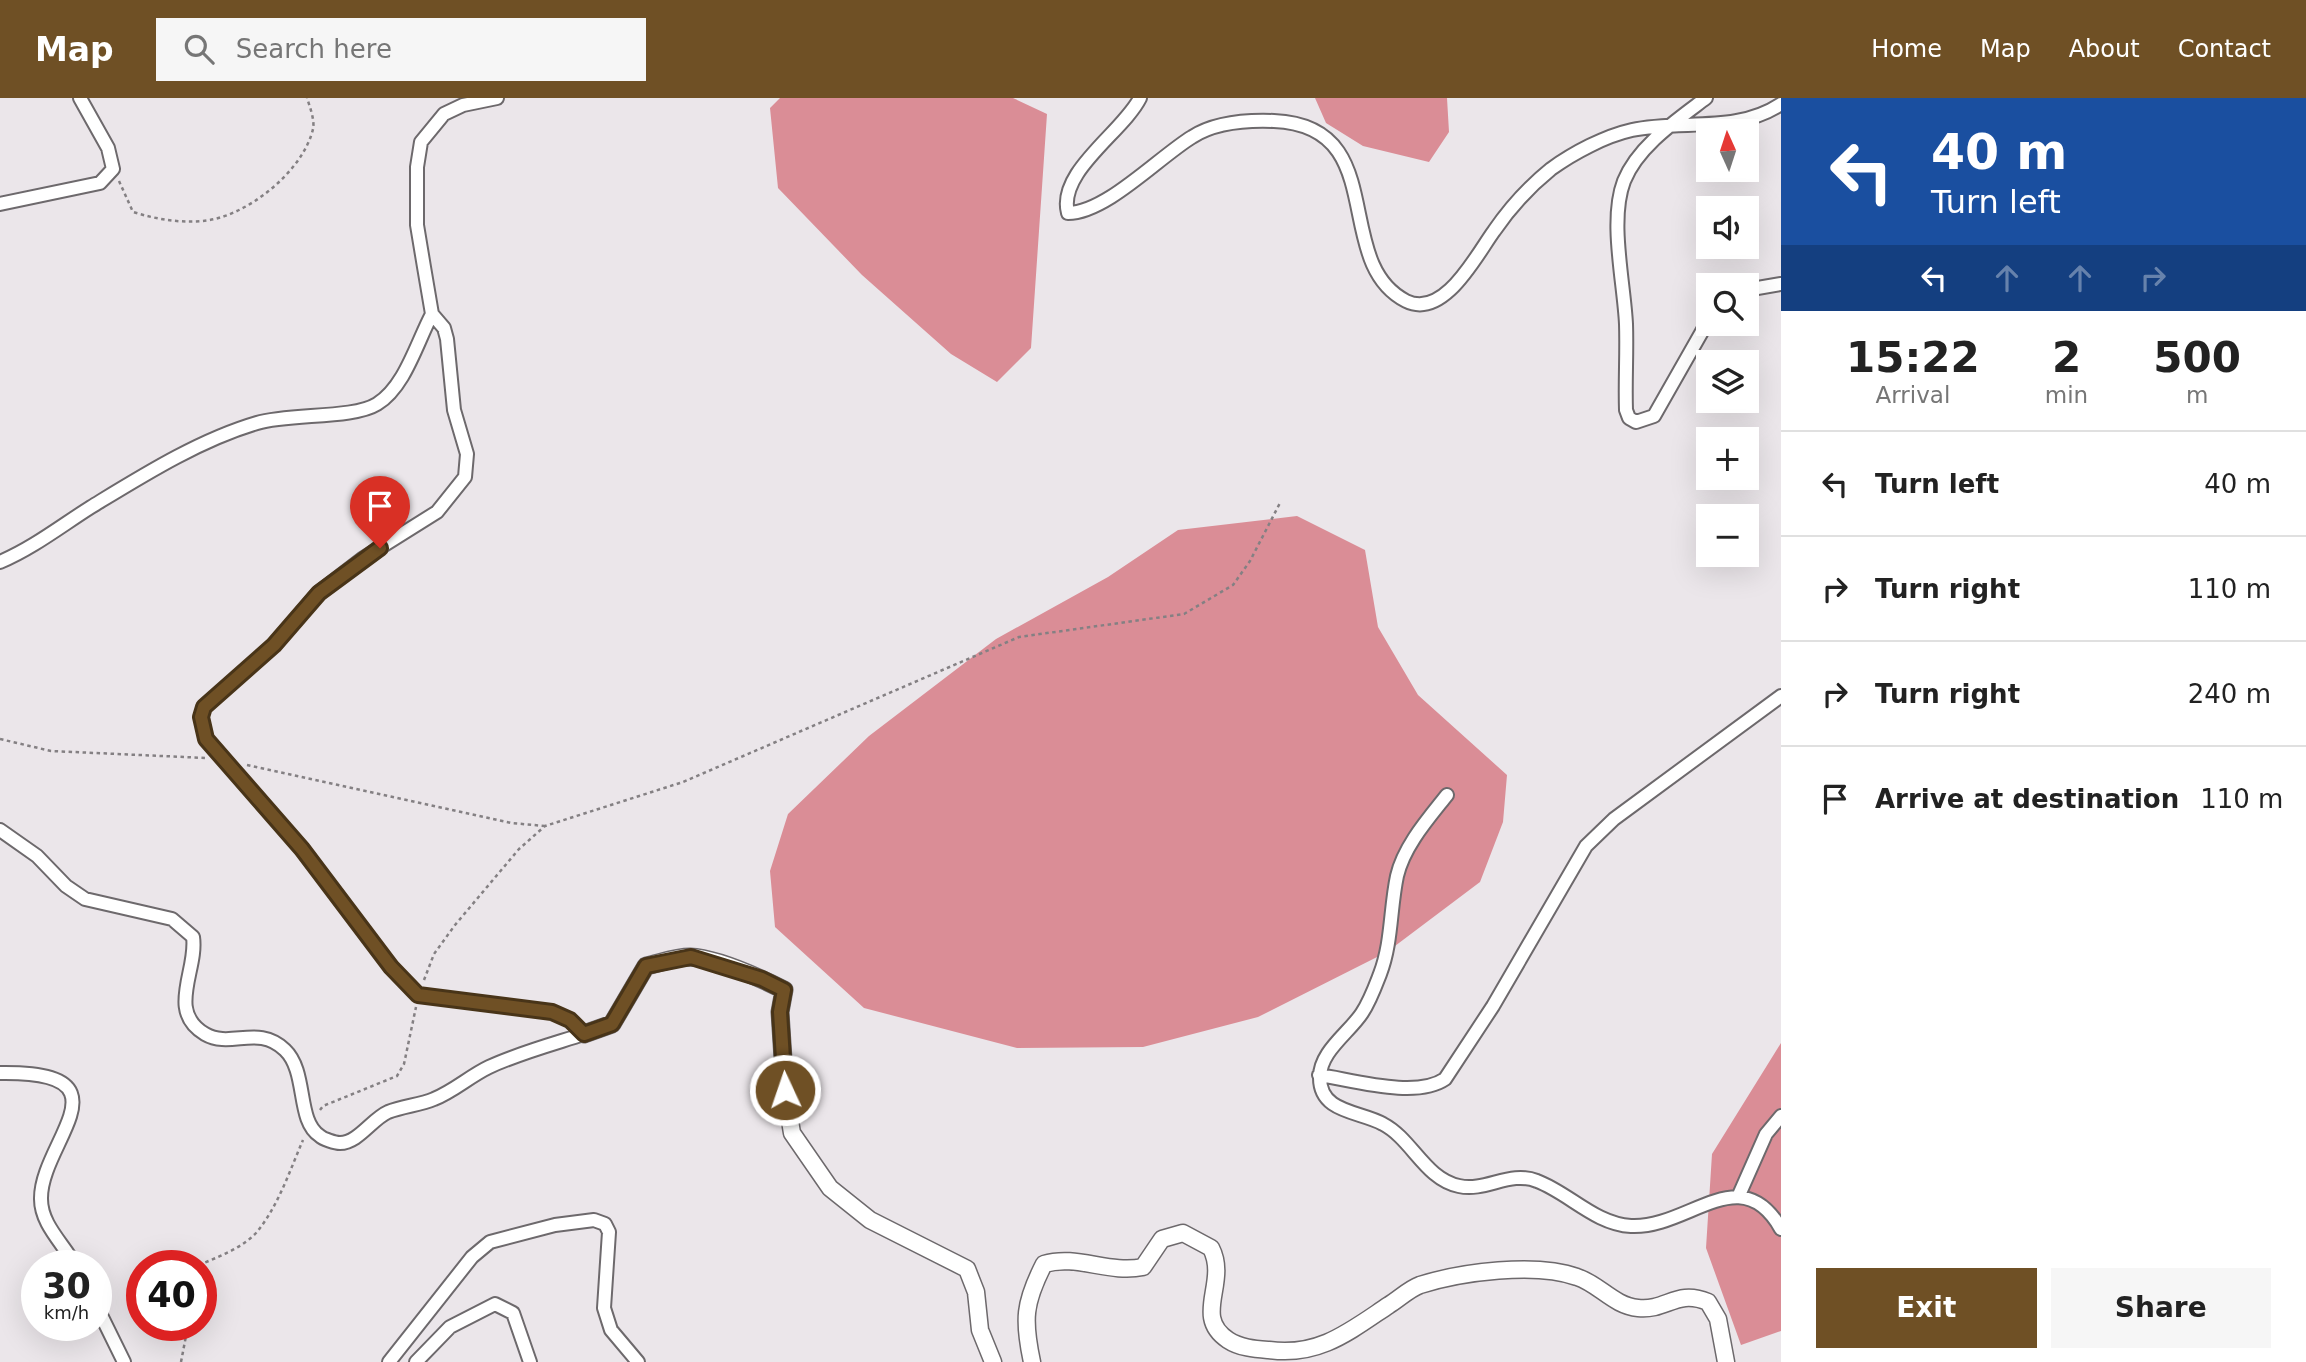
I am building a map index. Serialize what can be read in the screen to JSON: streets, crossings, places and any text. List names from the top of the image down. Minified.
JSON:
{"north":"top","page":{"header":"Map","search":"Search here","nav":["Home","Map","About","Contact"],"turn":["40 m","Turn left"],"map_buttons":["+","−"],"eta":["15:22","Arrival","2","min","500","m"],"list":[{"name":"Turn left","value":"40 m"},{"name":"Turn right","value":"110 m"},{"name":"Turn right","value":"240 m"},{"name":"Arrive at destination","value":"110 m"}],"speed":"30 km/h","limit":"40","buttons":["Exit","Share"]}}
